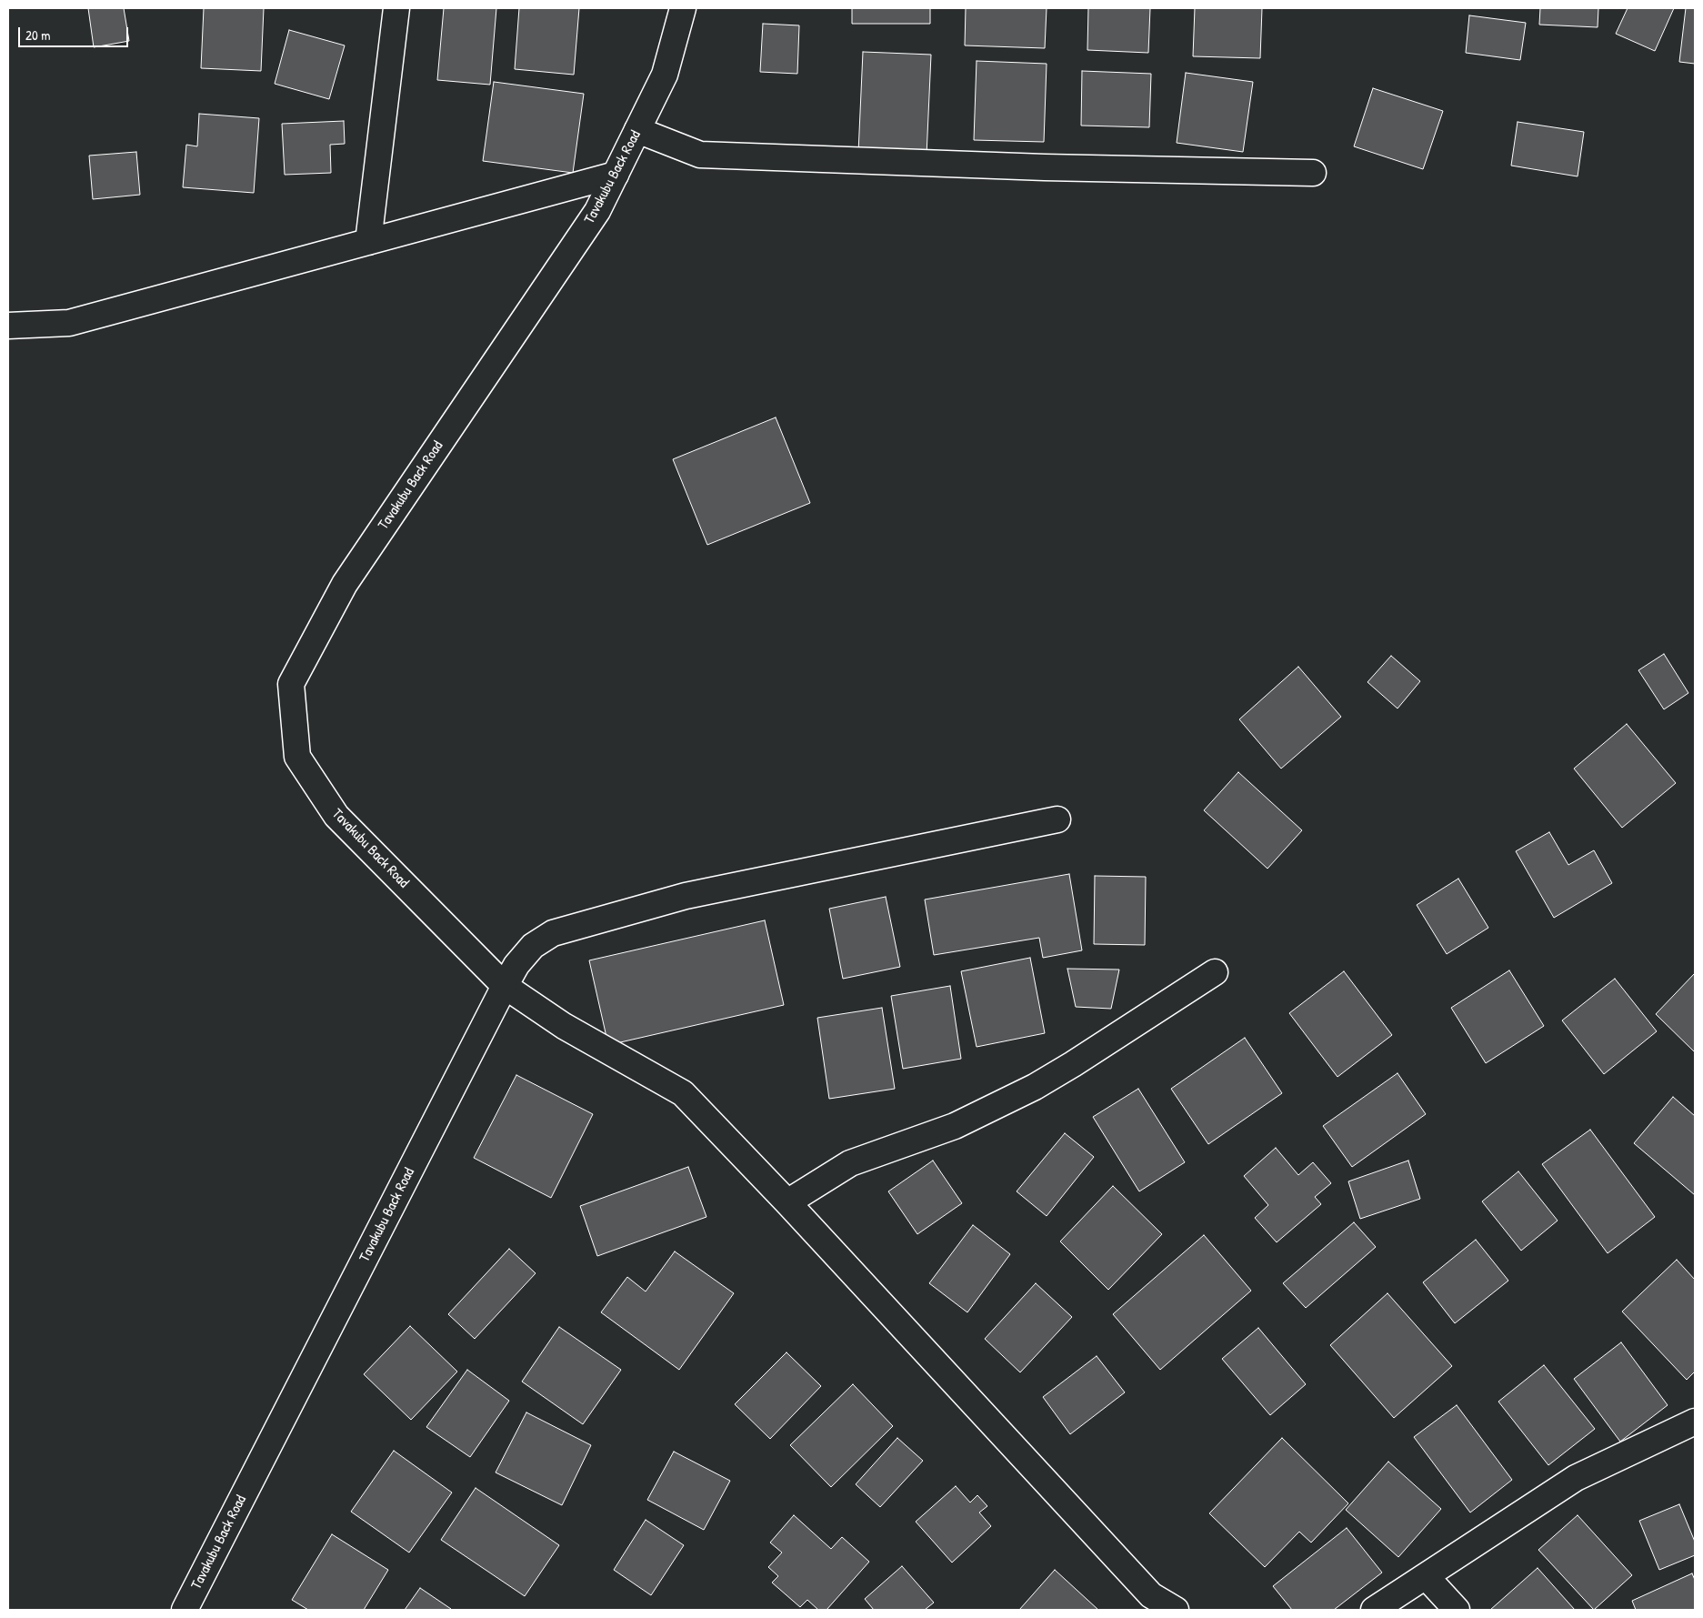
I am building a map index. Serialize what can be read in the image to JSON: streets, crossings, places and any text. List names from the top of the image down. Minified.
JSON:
{"streets":{"street":["Tavakubu Back Road"]},"scale_bar":"20 m"}
